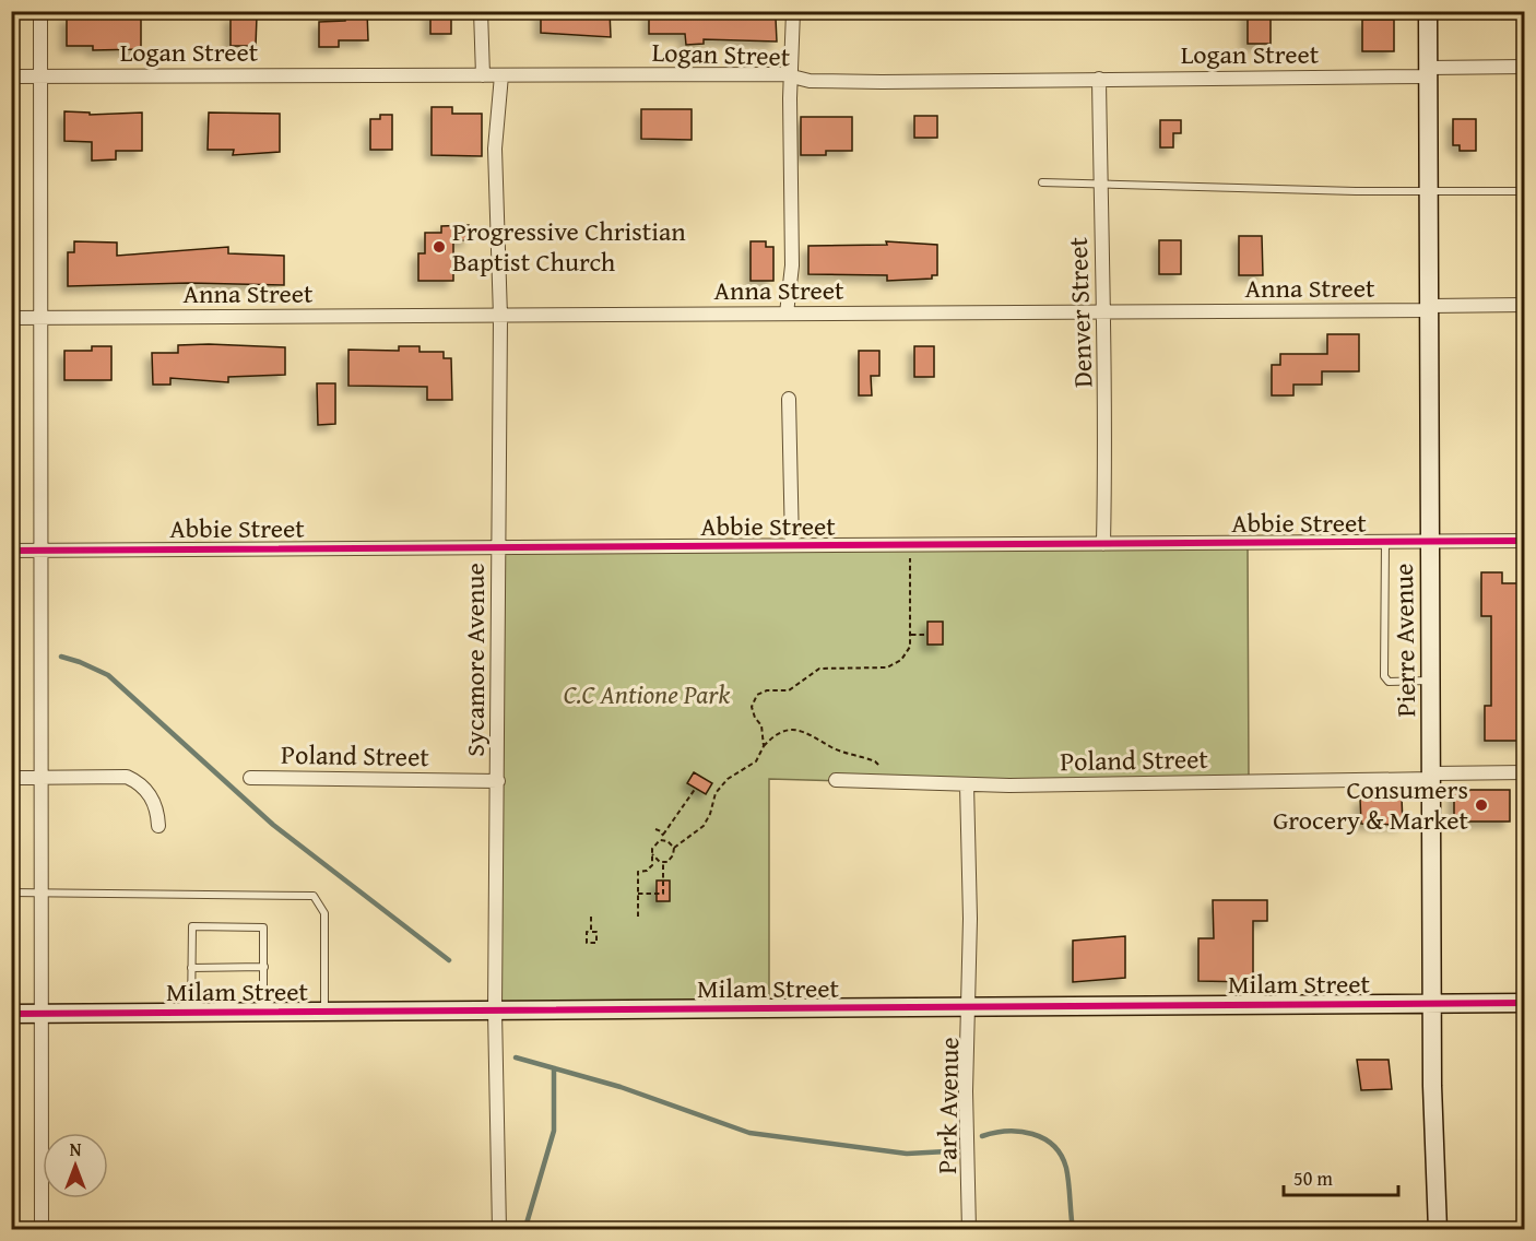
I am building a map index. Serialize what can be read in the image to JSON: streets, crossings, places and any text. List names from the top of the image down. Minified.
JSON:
{"streets":{"street":["Logan Street","Anna Street","Denver Street","Abbie Street","Pierre Avenue","Sycamore Avenue","Poland Street","Milam Street","Park Avenue"]},"crossings":[["Logan Street","Denver Street"],["Logan Street","Pierre Avenue"],["Logan Street","Sycamore Avenue"],["Anna Street","Denver Street"],["Anna Street","Pierre Avenue"],["Anna Street","Sycamore Avenue"],["Denver Street","Abbie Street"],["Abbie Street","Pierre Avenue"],["Abbie Street","Sycamore Avenue"],["Pierre Avenue","Poland Street"],["Pierre Avenue","Milam Street"],["Sycamore Avenue","Poland Street"],["Sycamore Avenue","Milam Street"],["Poland Street","Park Avenue"],["Milam Street","Park Avenue"]],"parks":["C.C Antione Park"],"places":["Progressive Christian Baptist Church","Consumers Grocery & Market"],"scale_bar":"50 m","north":"top"}
